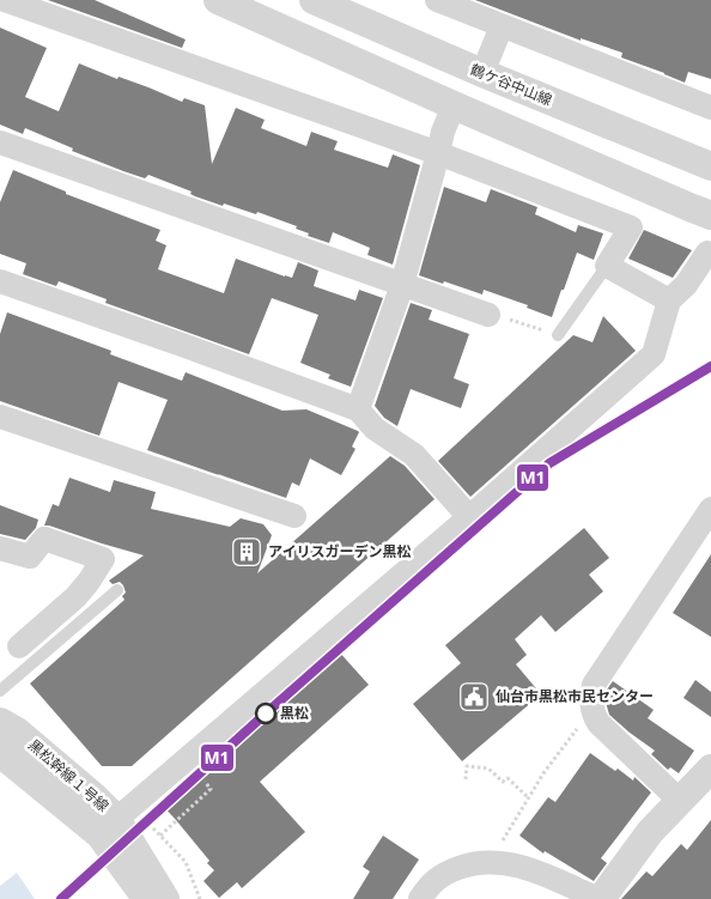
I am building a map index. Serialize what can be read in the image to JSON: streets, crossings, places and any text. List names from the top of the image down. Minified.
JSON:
{"streets":{"street":["鶴ケ谷中山線","黒松幹線１号線"]},"places":{"building":["アイリスガーデン黒松"],"public building":["仙台市黒松市民センター"],"other":["黒松"]},"lines":["transit line M1"]}
